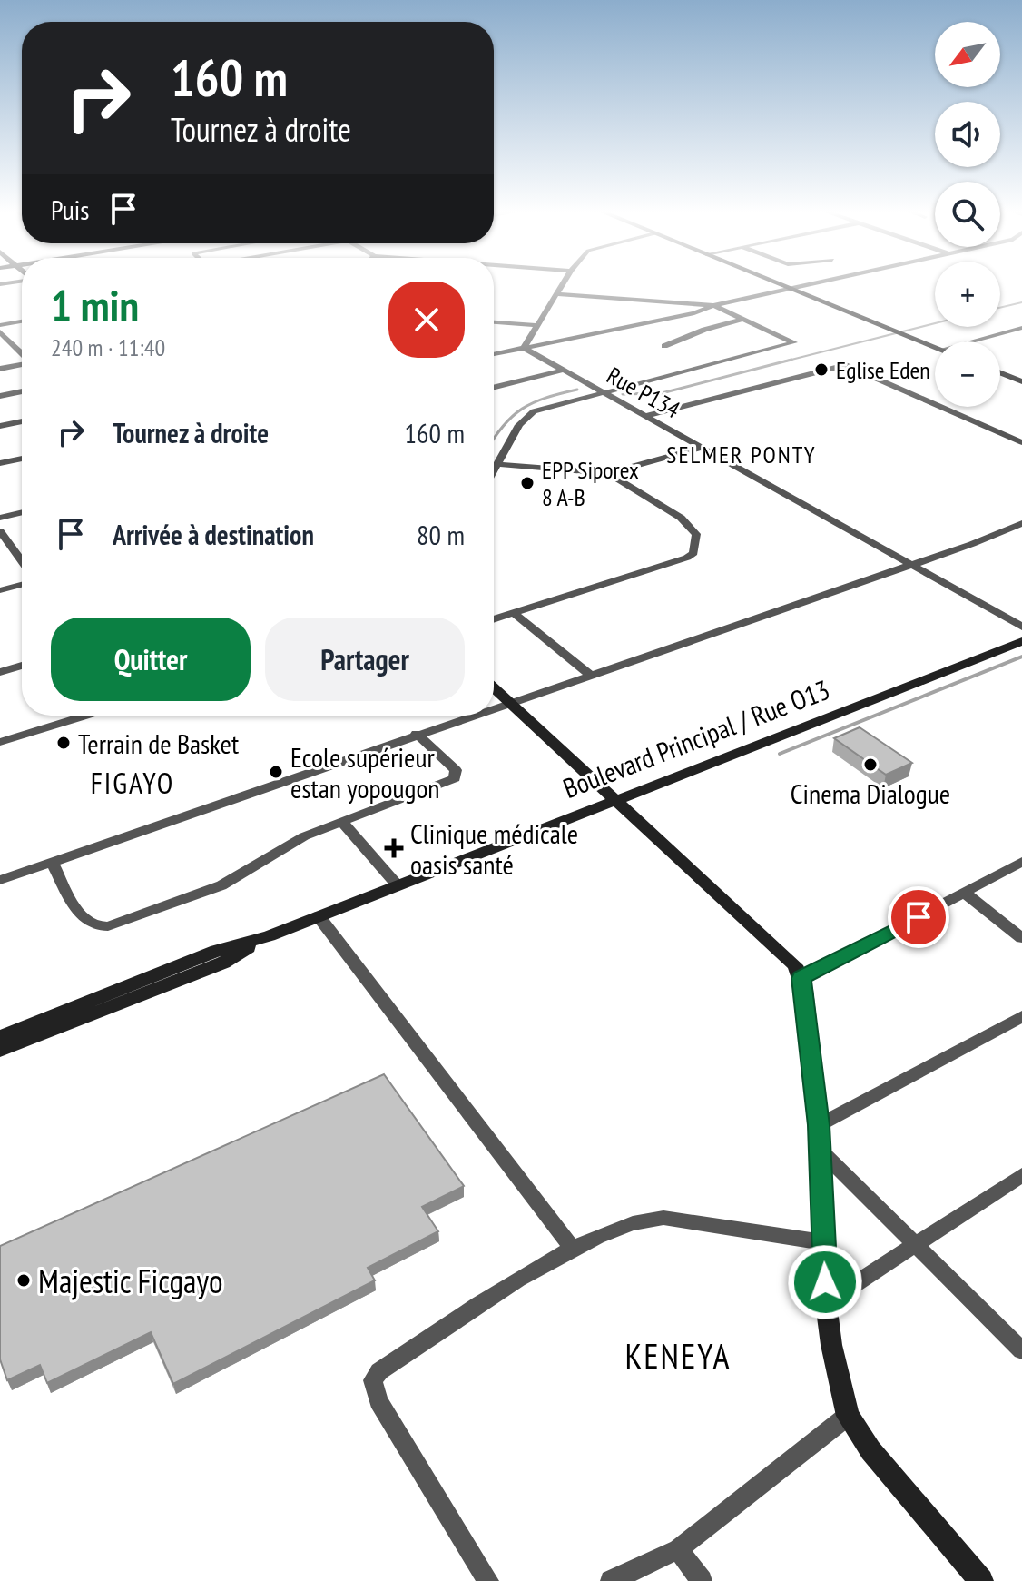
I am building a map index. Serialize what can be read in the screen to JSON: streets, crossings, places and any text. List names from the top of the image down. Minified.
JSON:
{"streets":{"street":["Rue P134","Boulevard Principal / Rue O13"]},"districts":["SELMER PONTY","FIGAYO","KENEYA"],"places":{"other":["Eglise Eden","EPP Siporex 8 A-B","Terrain de Basket","Cinema Dialogue","Ecole supérieur estan yopougon","Majestic Ficgayo"],"health":["Clinique médicale oasis santé"]},"north":"bottom left","page":{"map_buttons":["+","−"],"turn":["160 m","Tournez à droite"],"then":"Puis","heading":["1 min","240 m · 11:40"],"list":[{"name":"Tournez à droite","value":"160 m"},{"name":"Arrivée à destination","value":"80 m"}],"buttons":["Quitter","Partager"]}}
